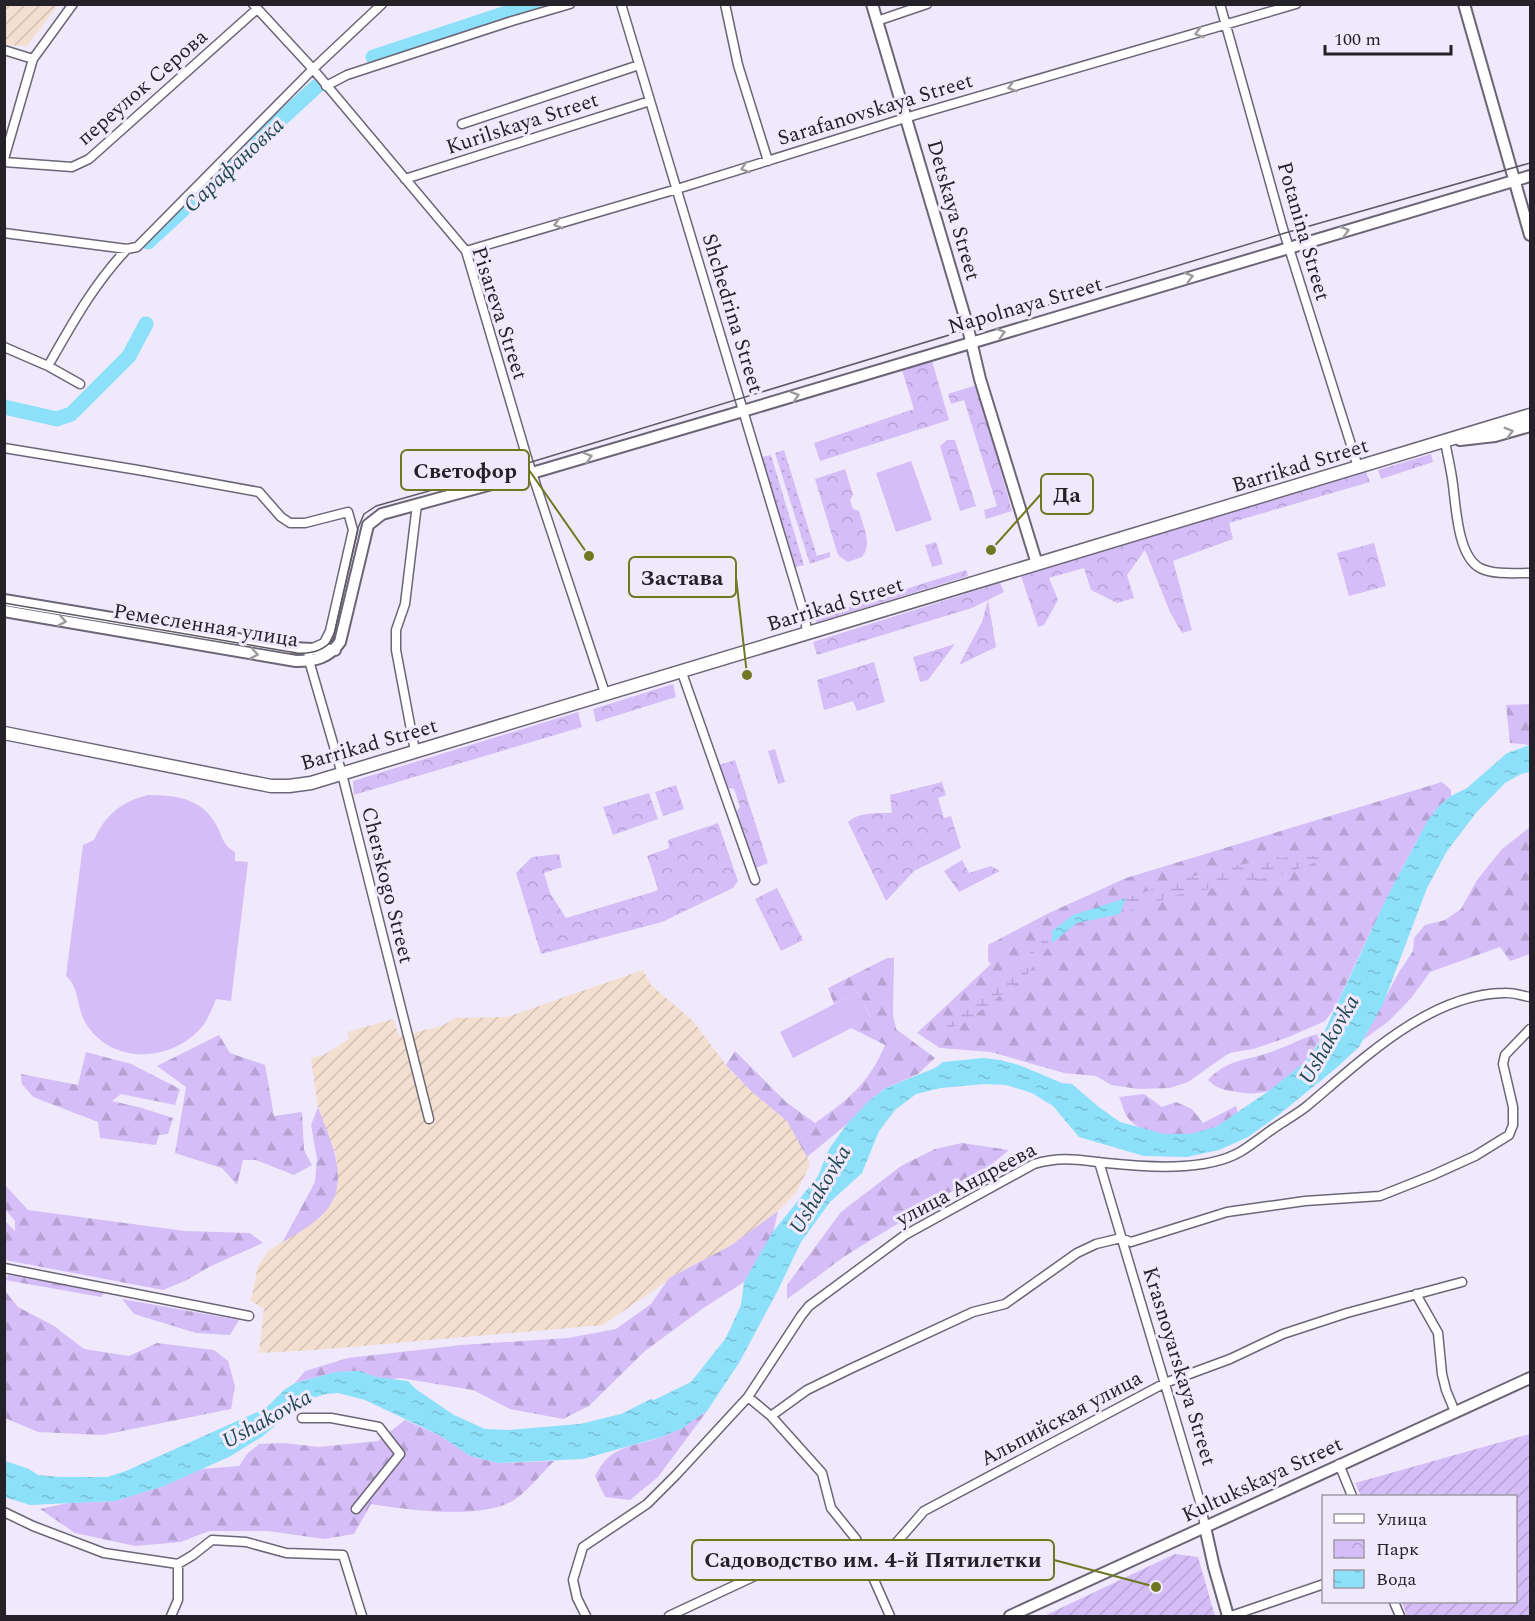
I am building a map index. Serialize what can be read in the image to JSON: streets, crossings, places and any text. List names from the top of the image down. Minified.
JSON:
{"streets":{"main road":["Barrikad Street"],"street":["переулок Серова","Sarafanovskaya Street","Kurilskaya Street","Detskaya Street","Potanina Street","Napolnaya Street","Pisareva Street","Shchedrina Street","Ремесленная улица","Cherskogo Street","улица Андреева","Krasnoyarskaya Street","Альпийская улица","Kultukskaya Street"]},"crossings":[["переулок Серова","Pisareva Street"],["Sarafanovskaya Street","Detskaya Street"],["Sarafanovskaya Street","Potanina Street"],["Sarafanovskaya Street","Pisareva Street"],["Sarafanovskaya Street","Shchedrina Street"],["Kurilskaya Street","Pisareva Street"],["Kurilskaya Street","Shchedrina Street"],["Detskaya Street","Napolnaya Street"],["Detskaya Street","Barrikad Street"],["Potanina Street","Napolnaya Street"],["Potanina Street","Barrikad Street"],["Napolnaya Street","Pisareva Street"],["Napolnaya Street","Shchedrina Street"],["Napolnaya Street","Ремесленная улица"],["Pisareva Street","Barrikad Street"],["Shchedrina Street","Barrikad Street"],["Barrikad Street","Cherskogo Street"],["Ремесленная улица","Cherskogo Street"],["улица Андреева","Krasnoyarskaya Street"],["Krasnoyarskaya Street","Альпийская улица"],["Krasnoyarskaya Street","Kultukskaya Street"]],"one_way":["Sarafanovskaya Street","Napolnaya Street"],"water":["Сарафановка","Ushakovka"],"places":["Да","Светофор","Застава","Садоводство им. 4-й Пятилетки"],"legend":["Улица","Парк","Вода"],"scale_bar":"100 m"}
